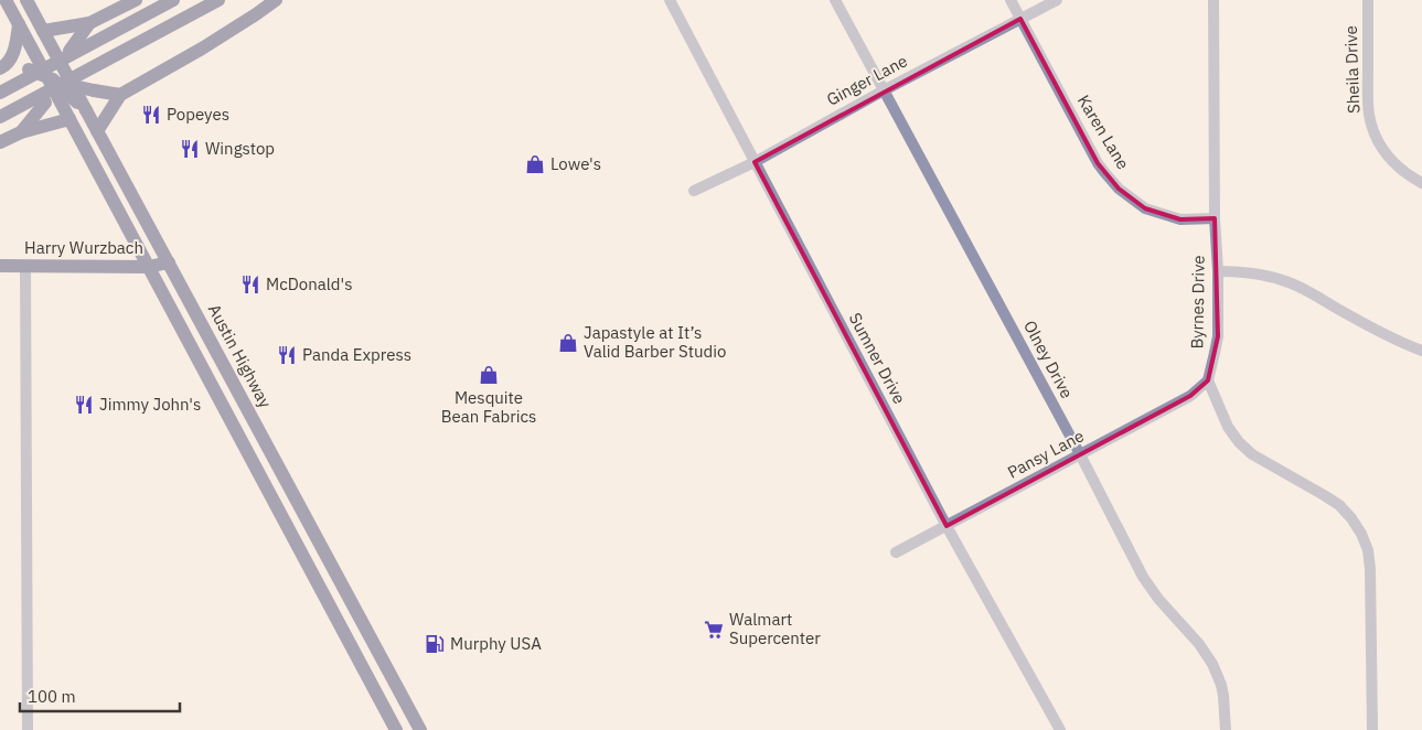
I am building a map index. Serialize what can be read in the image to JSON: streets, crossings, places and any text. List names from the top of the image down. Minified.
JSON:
{"streets":{"main road":["Harry Wurzbach","Austin Highway"],"street":["Sheila Drive","Ginger Lane","Karen Lane","Byrnes Drive","Sumner Drive","Olney Drive","Pansy Lane"]},"crossings":[["Ginger Lane","Karen Lane"],["Ginger Lane","Sumner Drive"],["Ginger Lane","Olney Drive"],["Karen Lane","Byrnes Drive"],["Harry Wurzbach","Austin Highway"],["Byrnes Drive","Pansy Lane"],["Sumner Drive","Pansy Lane"],["Olney Drive","Pansy Lane"]],"places":{"restaurant":["Popeyes","Wingstop","McDonald's","Panda Express","Jimmy John's"],"shop":["Lowe's","Japastyle at It’s Valid Barber Studio","Mesquite Bean Fabrics"],"supermarket":["Walmart Supercenter"],"fuel station":["Murphy USA"]},"scale_bar":"100 m"}
